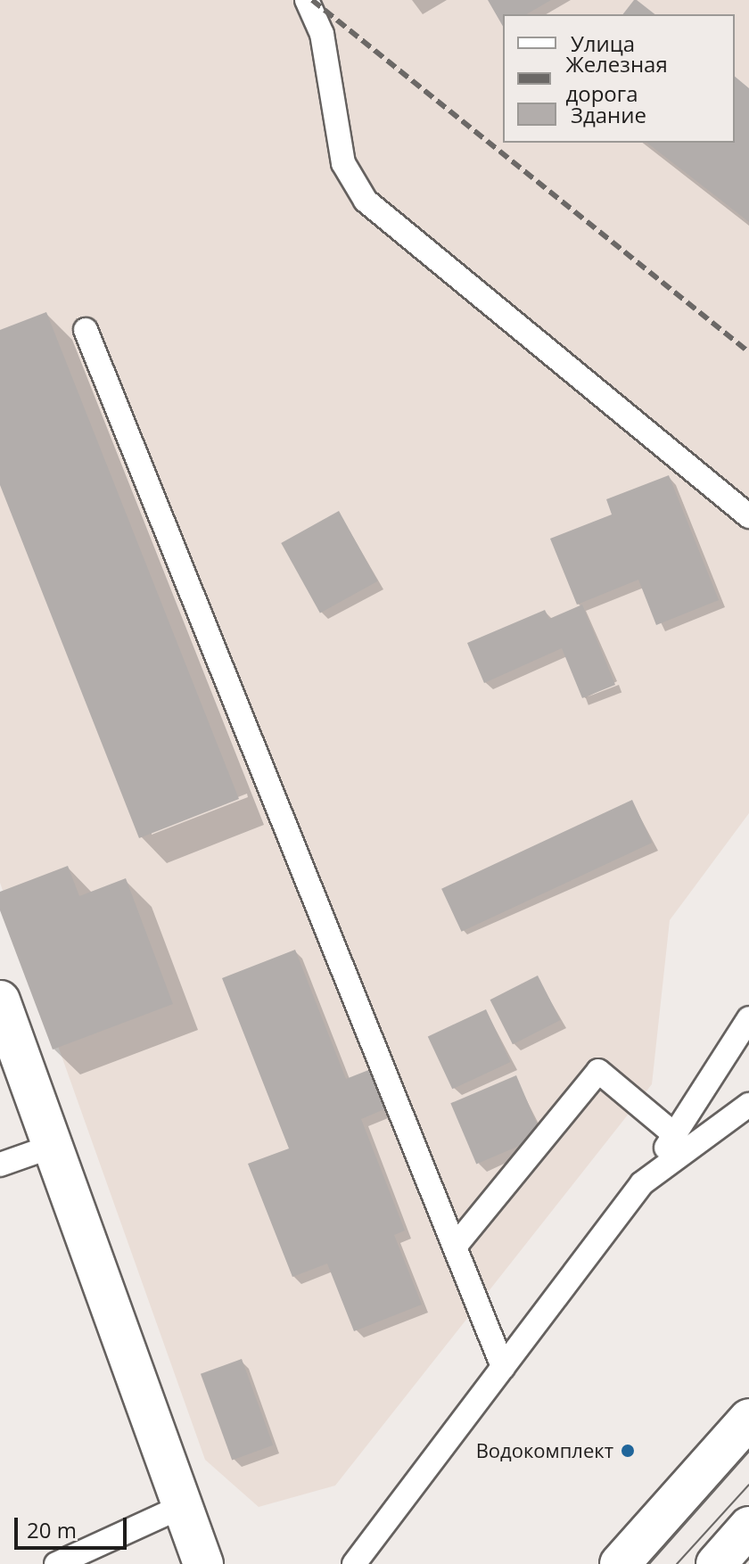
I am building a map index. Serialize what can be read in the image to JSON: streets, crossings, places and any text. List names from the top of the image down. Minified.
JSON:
{"places":["Водокомплект"],"legend":["Улица","Железная дорога","Здание"],"scale_bar":"20 m"}
